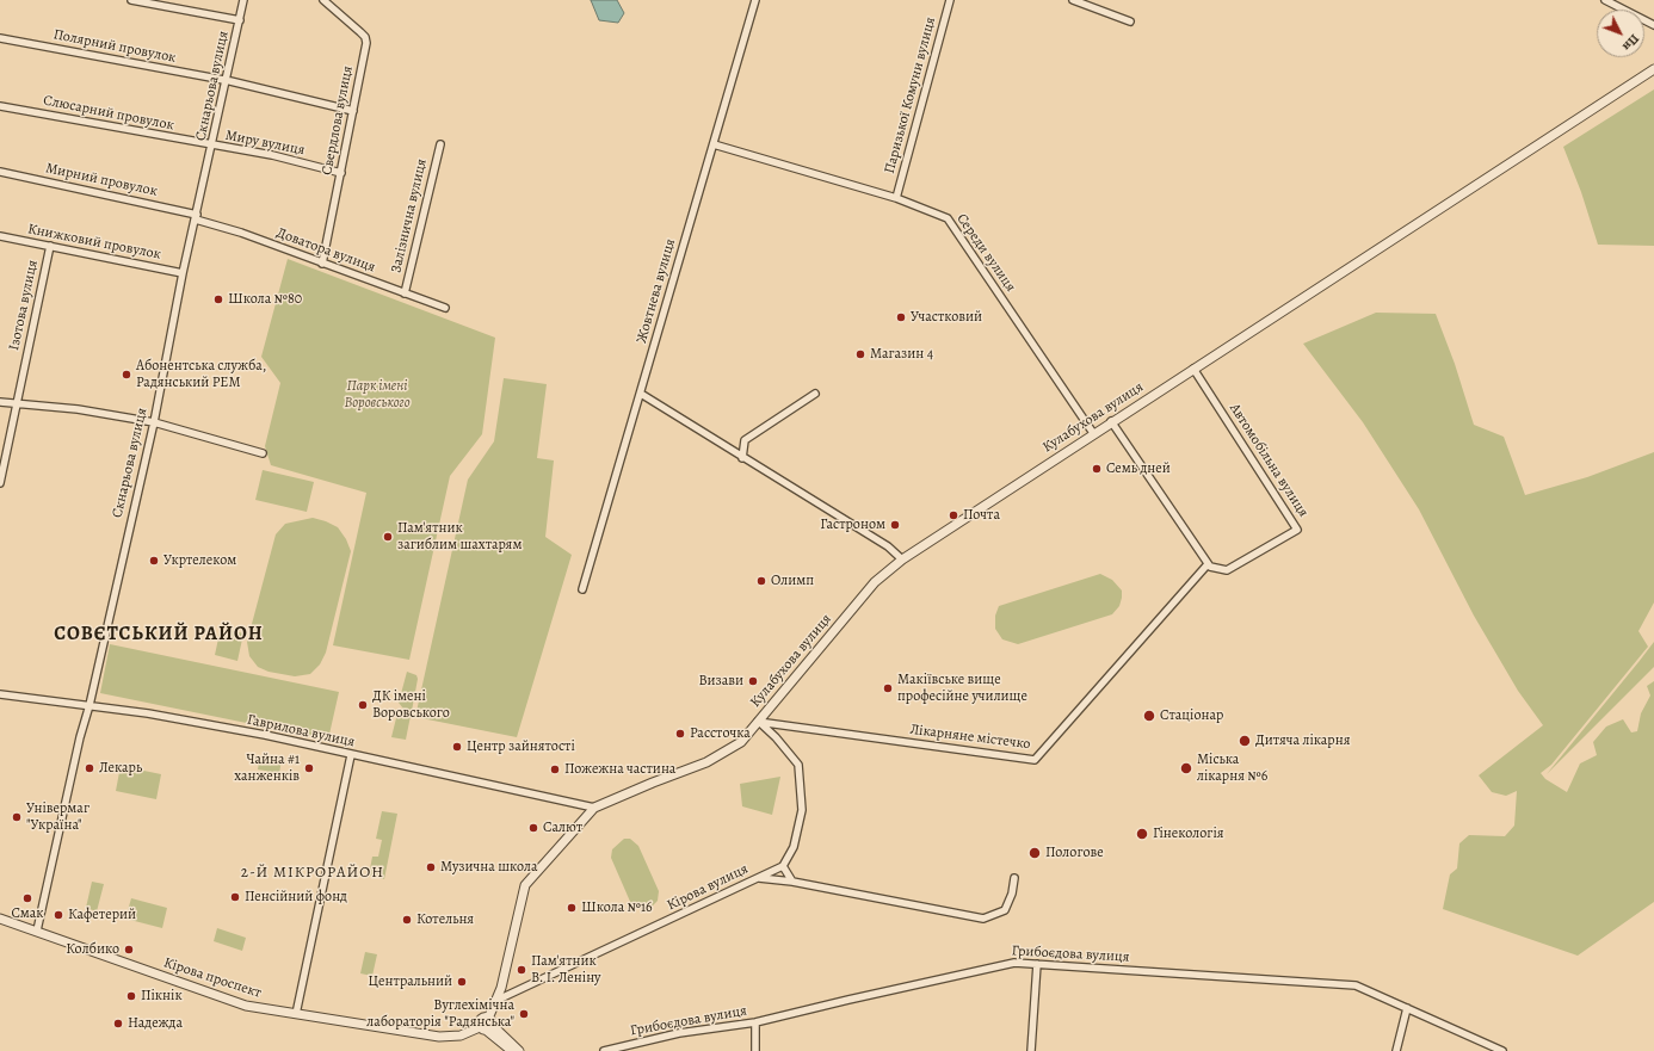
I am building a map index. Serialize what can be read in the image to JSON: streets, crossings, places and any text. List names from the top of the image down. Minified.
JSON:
{"streets":{"street":["Полярний провулок","Скнарьова вулиця","Паризької Комуни вулиця","Слюсарний провулок","Свердлова вулиця","Миру вулиця","Мирний провулок","Залізнична вулиця","Книжковий провулок","Доватора вулиця","Середи вулиця","Жовтнева вулиця","Ізотова вулиця","Кулабухова вулиця","Автомобільна вулиця","Гаврилова вулиця","Лікарняне містечко","Кірова вулиця","Грибоєдова вулиця","Кірова проспект"]},"crossings":[["Полярний провулок","Скнарьова вулиця"],["Полярний провулок","Свердлова вулиця"],["Скнарьова вулиця","Слюсарний провулок"],["Скнарьова вулиця","Миру вулиця"],["Скнарьова вулиця","Мирний провулок"],["Скнарьова вулиця","Книжковий провулок"],["Скнарьова вулиця","Доватора вулиця"],["Скнарьова вулиця","Гаврилова вулиця"],["Скнарьова вулиця","Кірова проспект"],["Паризької Комуни вулиця","Середи вулиця"],["Слюсарний провулок","Миру вулиця"],["Свердлова вулиця","Миру вулиця"],["Свердлова вулиця","Доватора вулиця"],["Мирний провулок","Доватора вулиця"],["Залізнична вулиця","Доватора вулиця"],["Книжковий провулок","Ізотова вулиця"],["Середи вулиця","Жовтнева вулиця"],["Середи вулиця","Кулабухова вулиця"],["Кулабухова вулиця","Автомобільна вулиця"],["Кулабухова вулиця","Гаврилова вулиця"],["Кулабухова вулиця","Лікарняне містечко"],["Кулабухова вулиця","Кірова вулиця"],["Кулабухова вулиця","Кірова проспект"],["Автомобільна вулиця","Лікарняне містечко"]],"districts":["СОВЄТСЬКИЙ РАЙОН","2-Й МІКРОРАЙОН"],"parks":["Парк імені Воровського"],"places":["Школа №80","Участковий","Магазин 4","Абонентська служба, Радянський РЕМ","Семь дней","Почта","Гастроном","Пам'ятник загиблим шахтарям","Укртелеком","Олимп","Визави","Макіївське вище професійне училище","ДК імені Воровського","Стаціонар","Рассточка","Дитяча лікарня","Центр зайнятості","Лекарь","Чайна #1 ханженків","Міська лікарня №6","Пожежна частина","Універмаг \"Україна\"","Салют","Гінекологія","Пологове","Музична школа","Пенсійний фонд","Смак","Школа №16","Кафетерий","Котельня","Колбико","Пам'ятник В. І. Леніну","Центральний","Пікнік","Вуглехімічна лабораторія \"Радянська\"","Надежда"],"north":"bottom right"}
